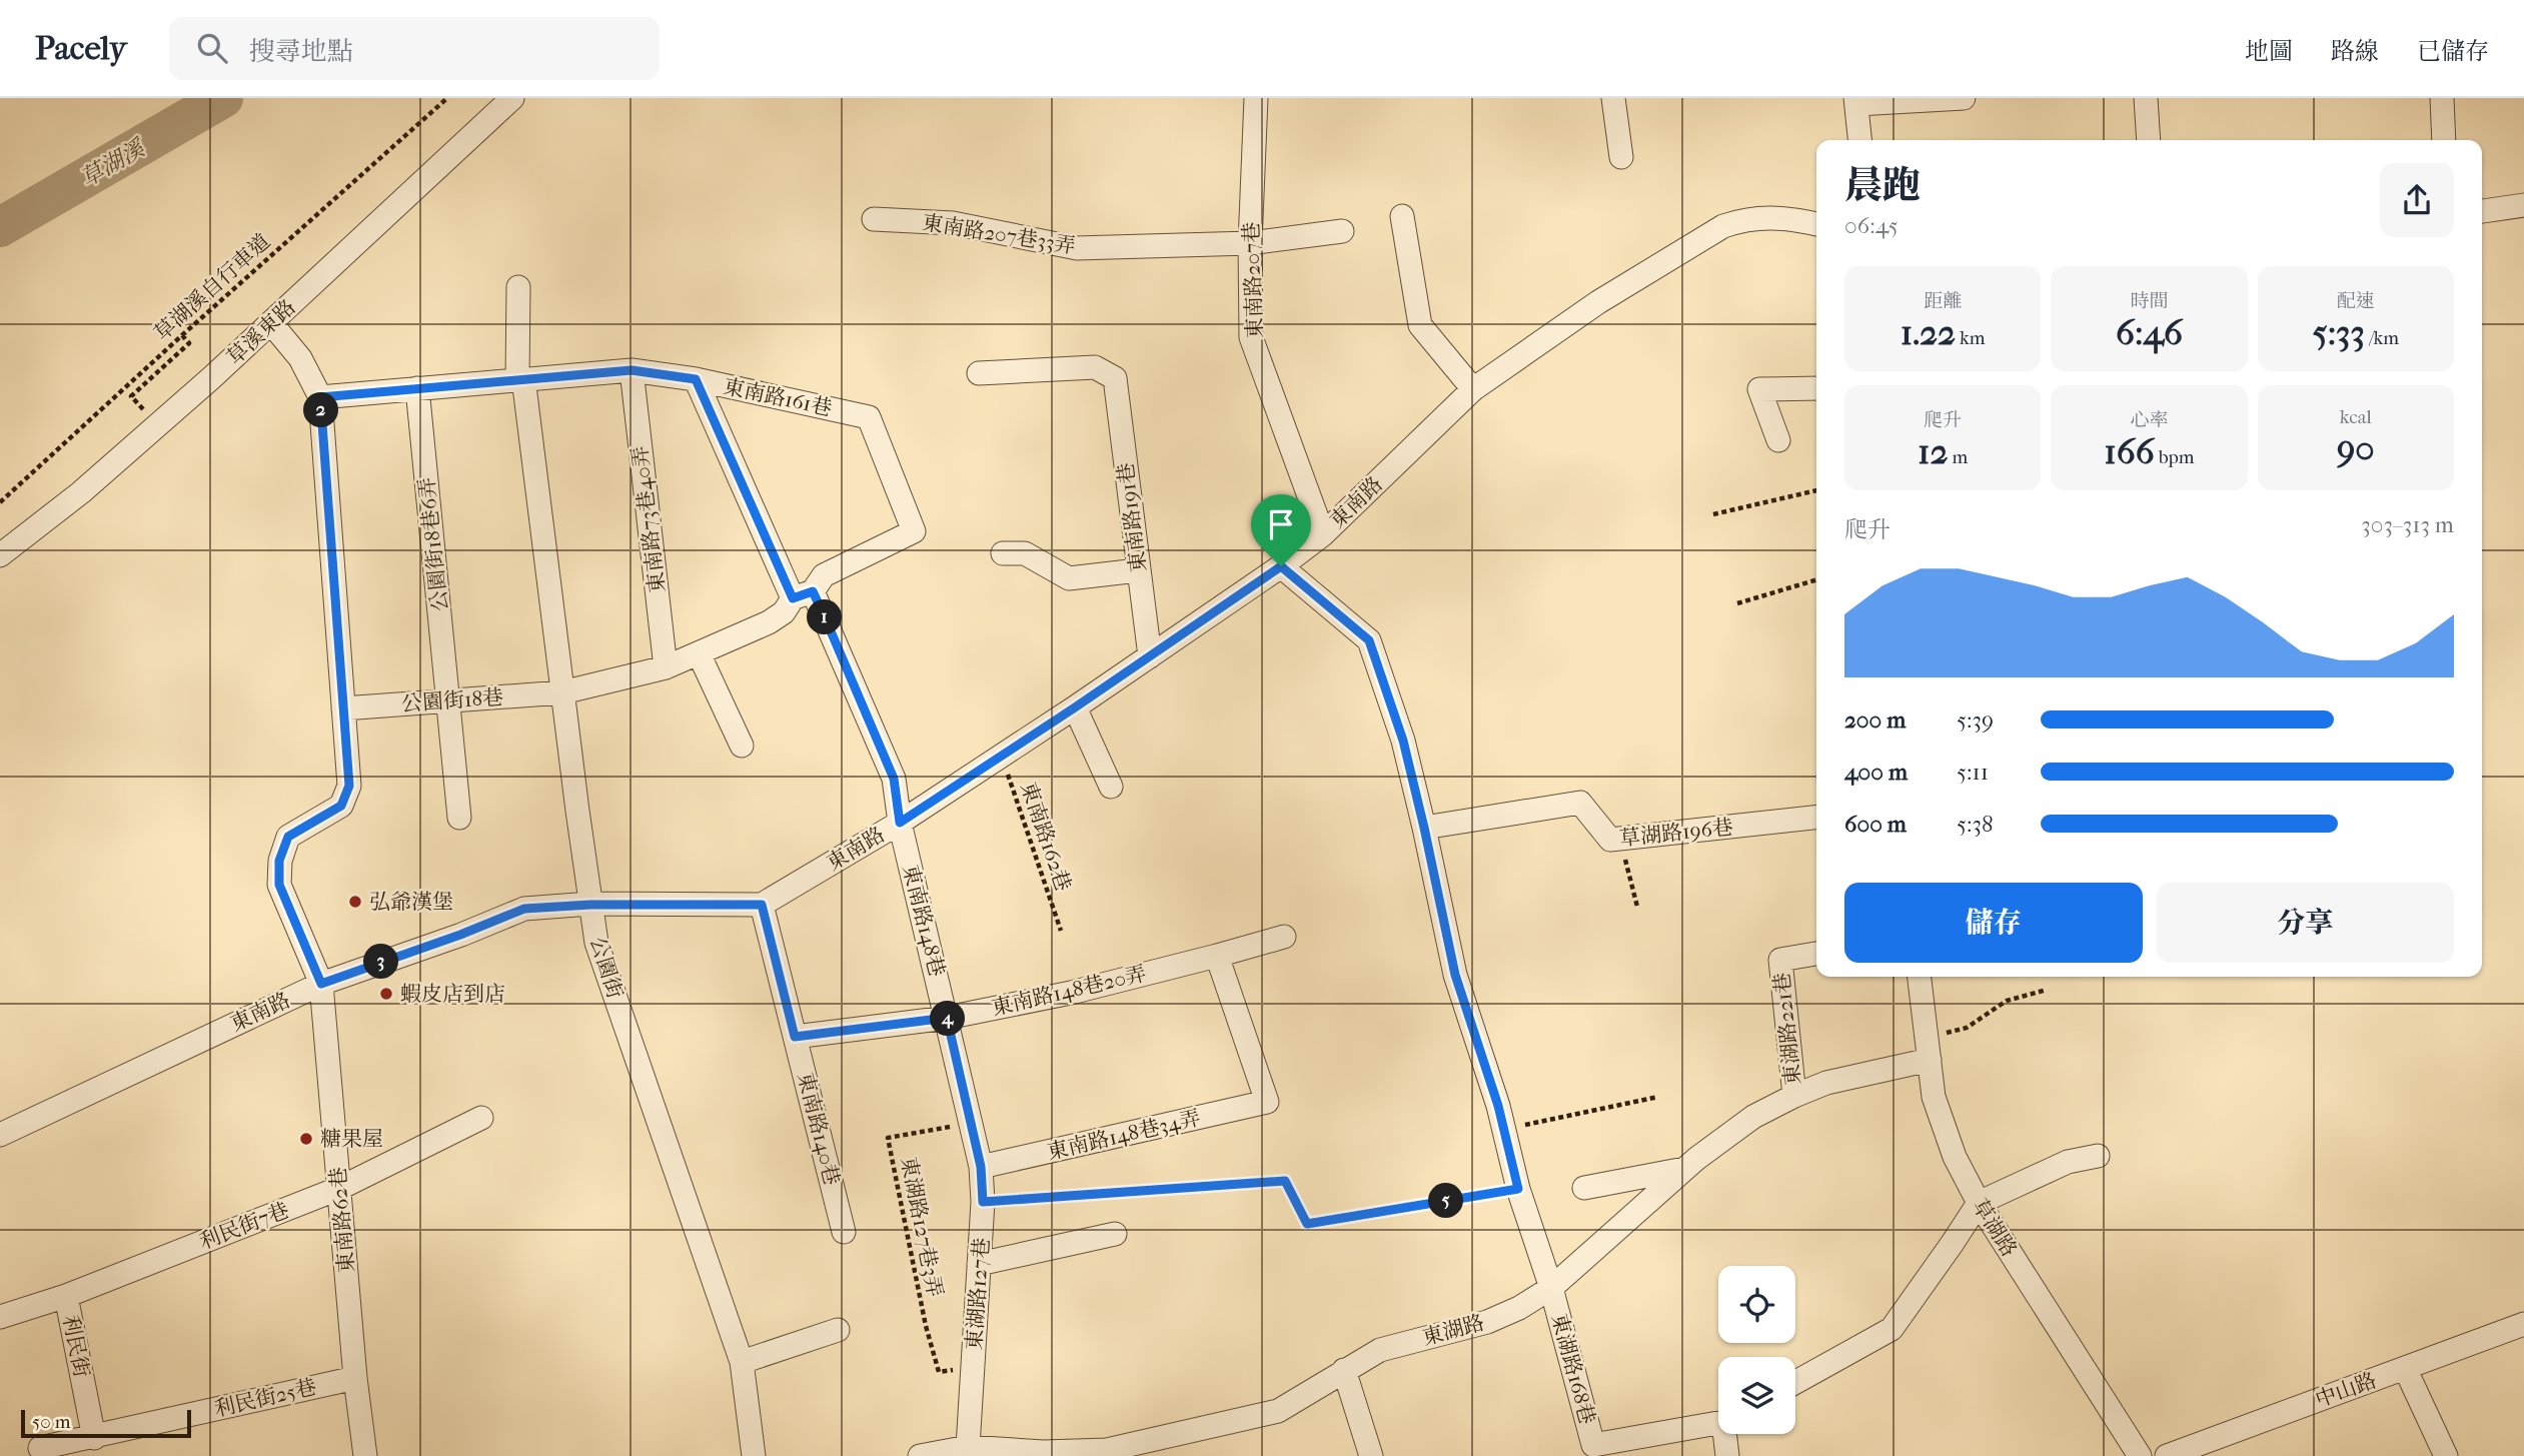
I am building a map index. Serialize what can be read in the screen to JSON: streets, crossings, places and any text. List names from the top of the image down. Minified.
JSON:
{"streets":{"street":["東南路207巷33弄","東南路207巷","草溪東路","東南路161巷","東南路","東南路191巷","東南路73巷40弄","公園街18巷6弄","公園街18巷","草湖路196巷","東南路148巷","公園街","東南路148巷20弄","東湖路221巷","東南路140巷","東南路148巷34弄","東南路62巷","利民街7巷","草湖路","東湖路127巷","東湖路","利民街","東湖路168巷","中山路","利民街25巷"],"path":["草湖溪自行車道","東南路162巷","東湖路127巷3弄"]},"crossings":[["東南路207巷33弄","東南路207巷"],["東南路207巷","東南路"],["東南路161巷","東南路"],["東南路161巷","公園街18巷"],["東南路161巷","東南路148巷"],["東南路","東南路191巷"],["東南路","東南路162巷"],["東南路","東南路148巷"],["東南路","公園街"],["東南路","東南路140巷"],["東南路","東南路62巷"],["東南路73巷40弄","公園街18巷"],["公園街18巷6弄","公園街18巷"],["公園街18巷","公園街"],["公園街18巷","東南路62巷"],["東南路148巷","東南路148巷20弄"],["東南路148巷","東湖路127巷"],["東南路148巷20弄","東南路140巷"],["東南路148巷20弄","東南路148巷34弄"],["東南路148巷20弄","東湖路127巷"],["東湖路221巷","東湖路"],["東南路148巷34弄","東湖路127巷"],["東南路62巷","利民街7巷"],["東南路62巷","利民街25巷"],["利民街7巷","利民街"],["東湖路127巷3弄","東湖路127巷"],["草湖路","東湖路"],["東湖路127巷","東湖路"],["東湖路","東湖路168巷"],["利民街","利民街25巷"]],"water":["草湖溪"],"places":["弘爺漢堡","蝦皮店到店","糖果屋"],"scale_bar":"50 m","page":{"header":"Pacely","search":"搜尋地點","nav":["地圖","路線","已儲存"],"heading":["晨跑","06:45"],"stats":[["距離","1.22 km"],["時間","6:46"],["配速","5:33 /km"],["爬升","12 m"],["心率","166 bpm"],["kcal","90"]],"pins":["2","1","3","4","5"],"chart":["爬升","303–313 m"],"list":[{"name":"200 m","note":"5:39"},{"name":"400 m","note":"5:11"},{"name":"600 m","note":"5:38"}],"buttons":["儲存","分享"],"scale":"50 m"}}
